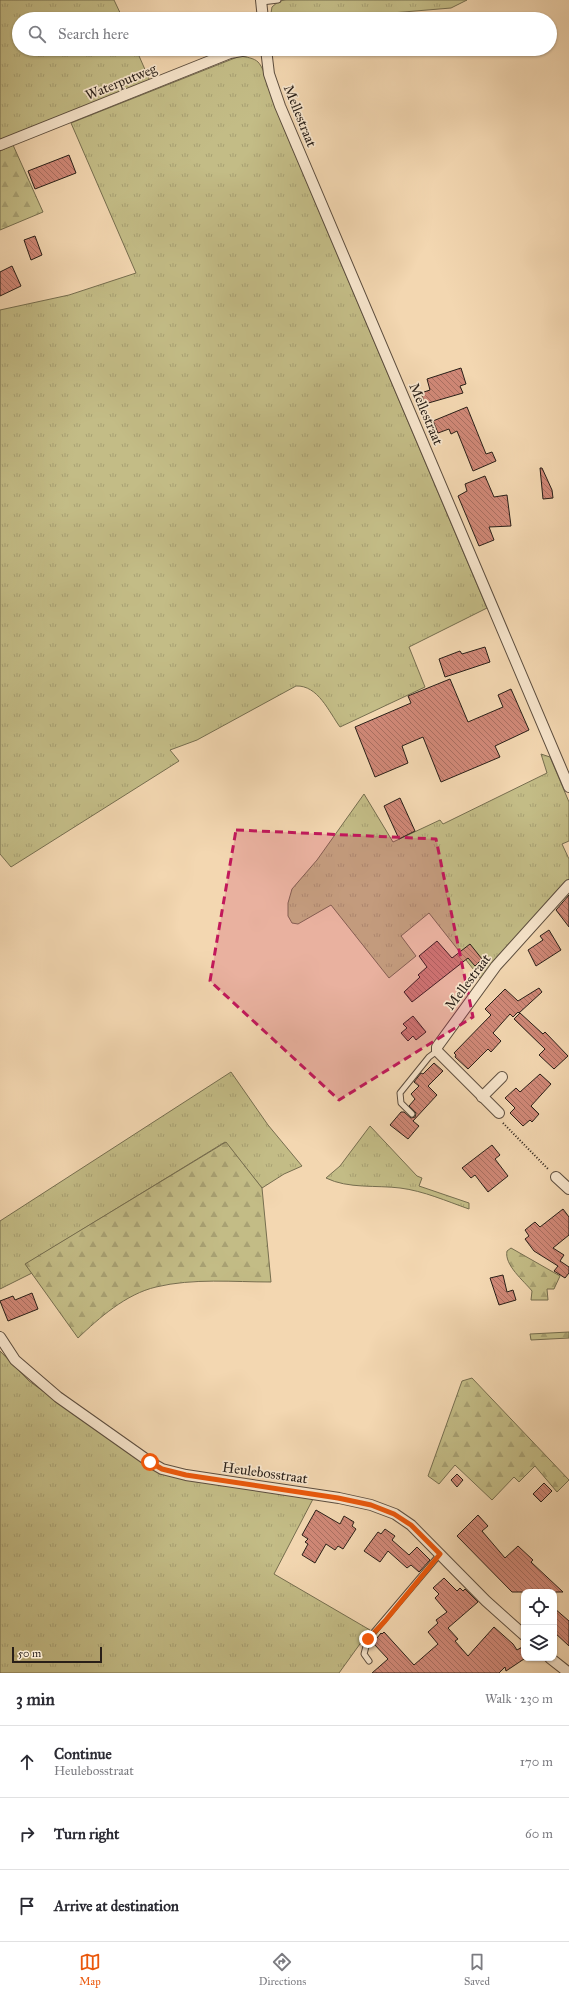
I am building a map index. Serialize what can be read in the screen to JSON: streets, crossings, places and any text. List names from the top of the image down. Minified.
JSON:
{"streets":{"street":["Waterputweg","Mellestraat","Heulebosstraat"]},"scale_bar":"50 m","page":{"search":"Search here","scale":"50 m","heading":["3 min","Walk · 230 m"],"list":[["Continue","Heulebosstraat","170 m"],["Turn right","60 m"],"Arrive at destination"],"nav":["Map","Directions","Saved"]}}
